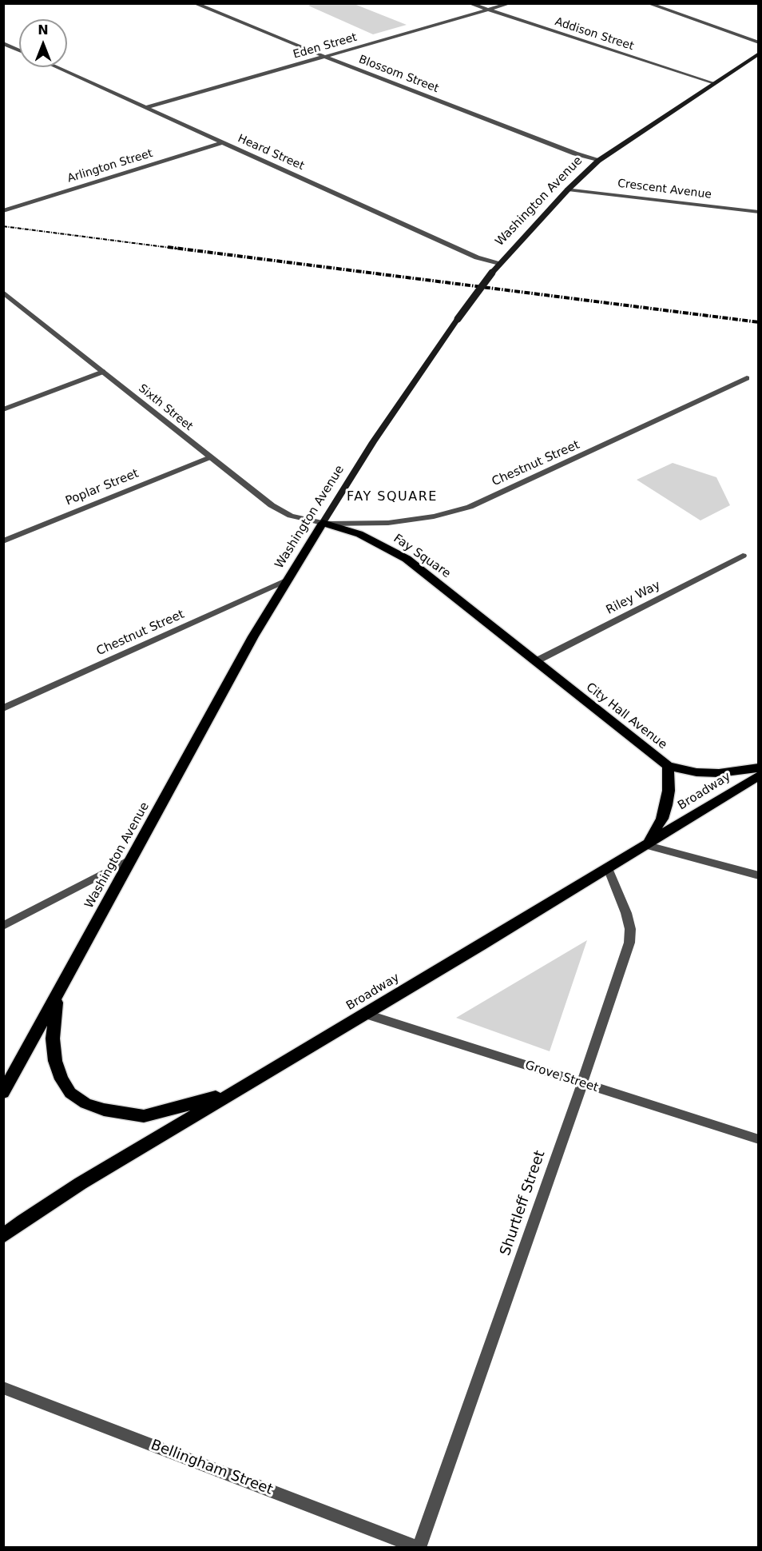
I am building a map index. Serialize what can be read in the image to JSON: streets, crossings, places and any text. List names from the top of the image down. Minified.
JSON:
{"streets":{"main road":["Washington Avenue","Fay Square","City Hall Avenue","Broadway"],"street":["Addison Street","Eden Street","Blossom Street","Heard Street","Arlington Street","Crescent Avenue","Sixth Street","Chestnut Street","Poplar Street","Riley Way","Grove Street","Shurtleff Street","Bellingham Street"]},"crossings":[["Addison Street","Eden Street"],["Addison Street","Washington Avenue"],["Eden Street","Blossom Street"],["Eden Street","Heard Street"],["Blossom Street","Washington Avenue"],["Heard Street","Arlington Street"],["Heard Street","Washington Avenue"],["Crescent Avenue","Washington Avenue"],["Washington Avenue","Sixth Street"],["Washington Avenue","Chestnut Street"],["Washington Avenue","Fay Square"],["Sixth Street","Chestnut Street"],["Sixth Street","Poplar Street"],["Sixth Street","Fay Square"],["Chestnut Street","Fay Square"],["Fay Square","City Hall Avenue"],["Riley Way","City Hall Avenue"],["Broadway","Grove Street"],["Broadway","Shurtleff Street"],["Grove Street","Shurtleff Street"],["Shurtleff Street","Bellingham Street"]],"districts":["FAY SQUARE"],"north":"top"}
